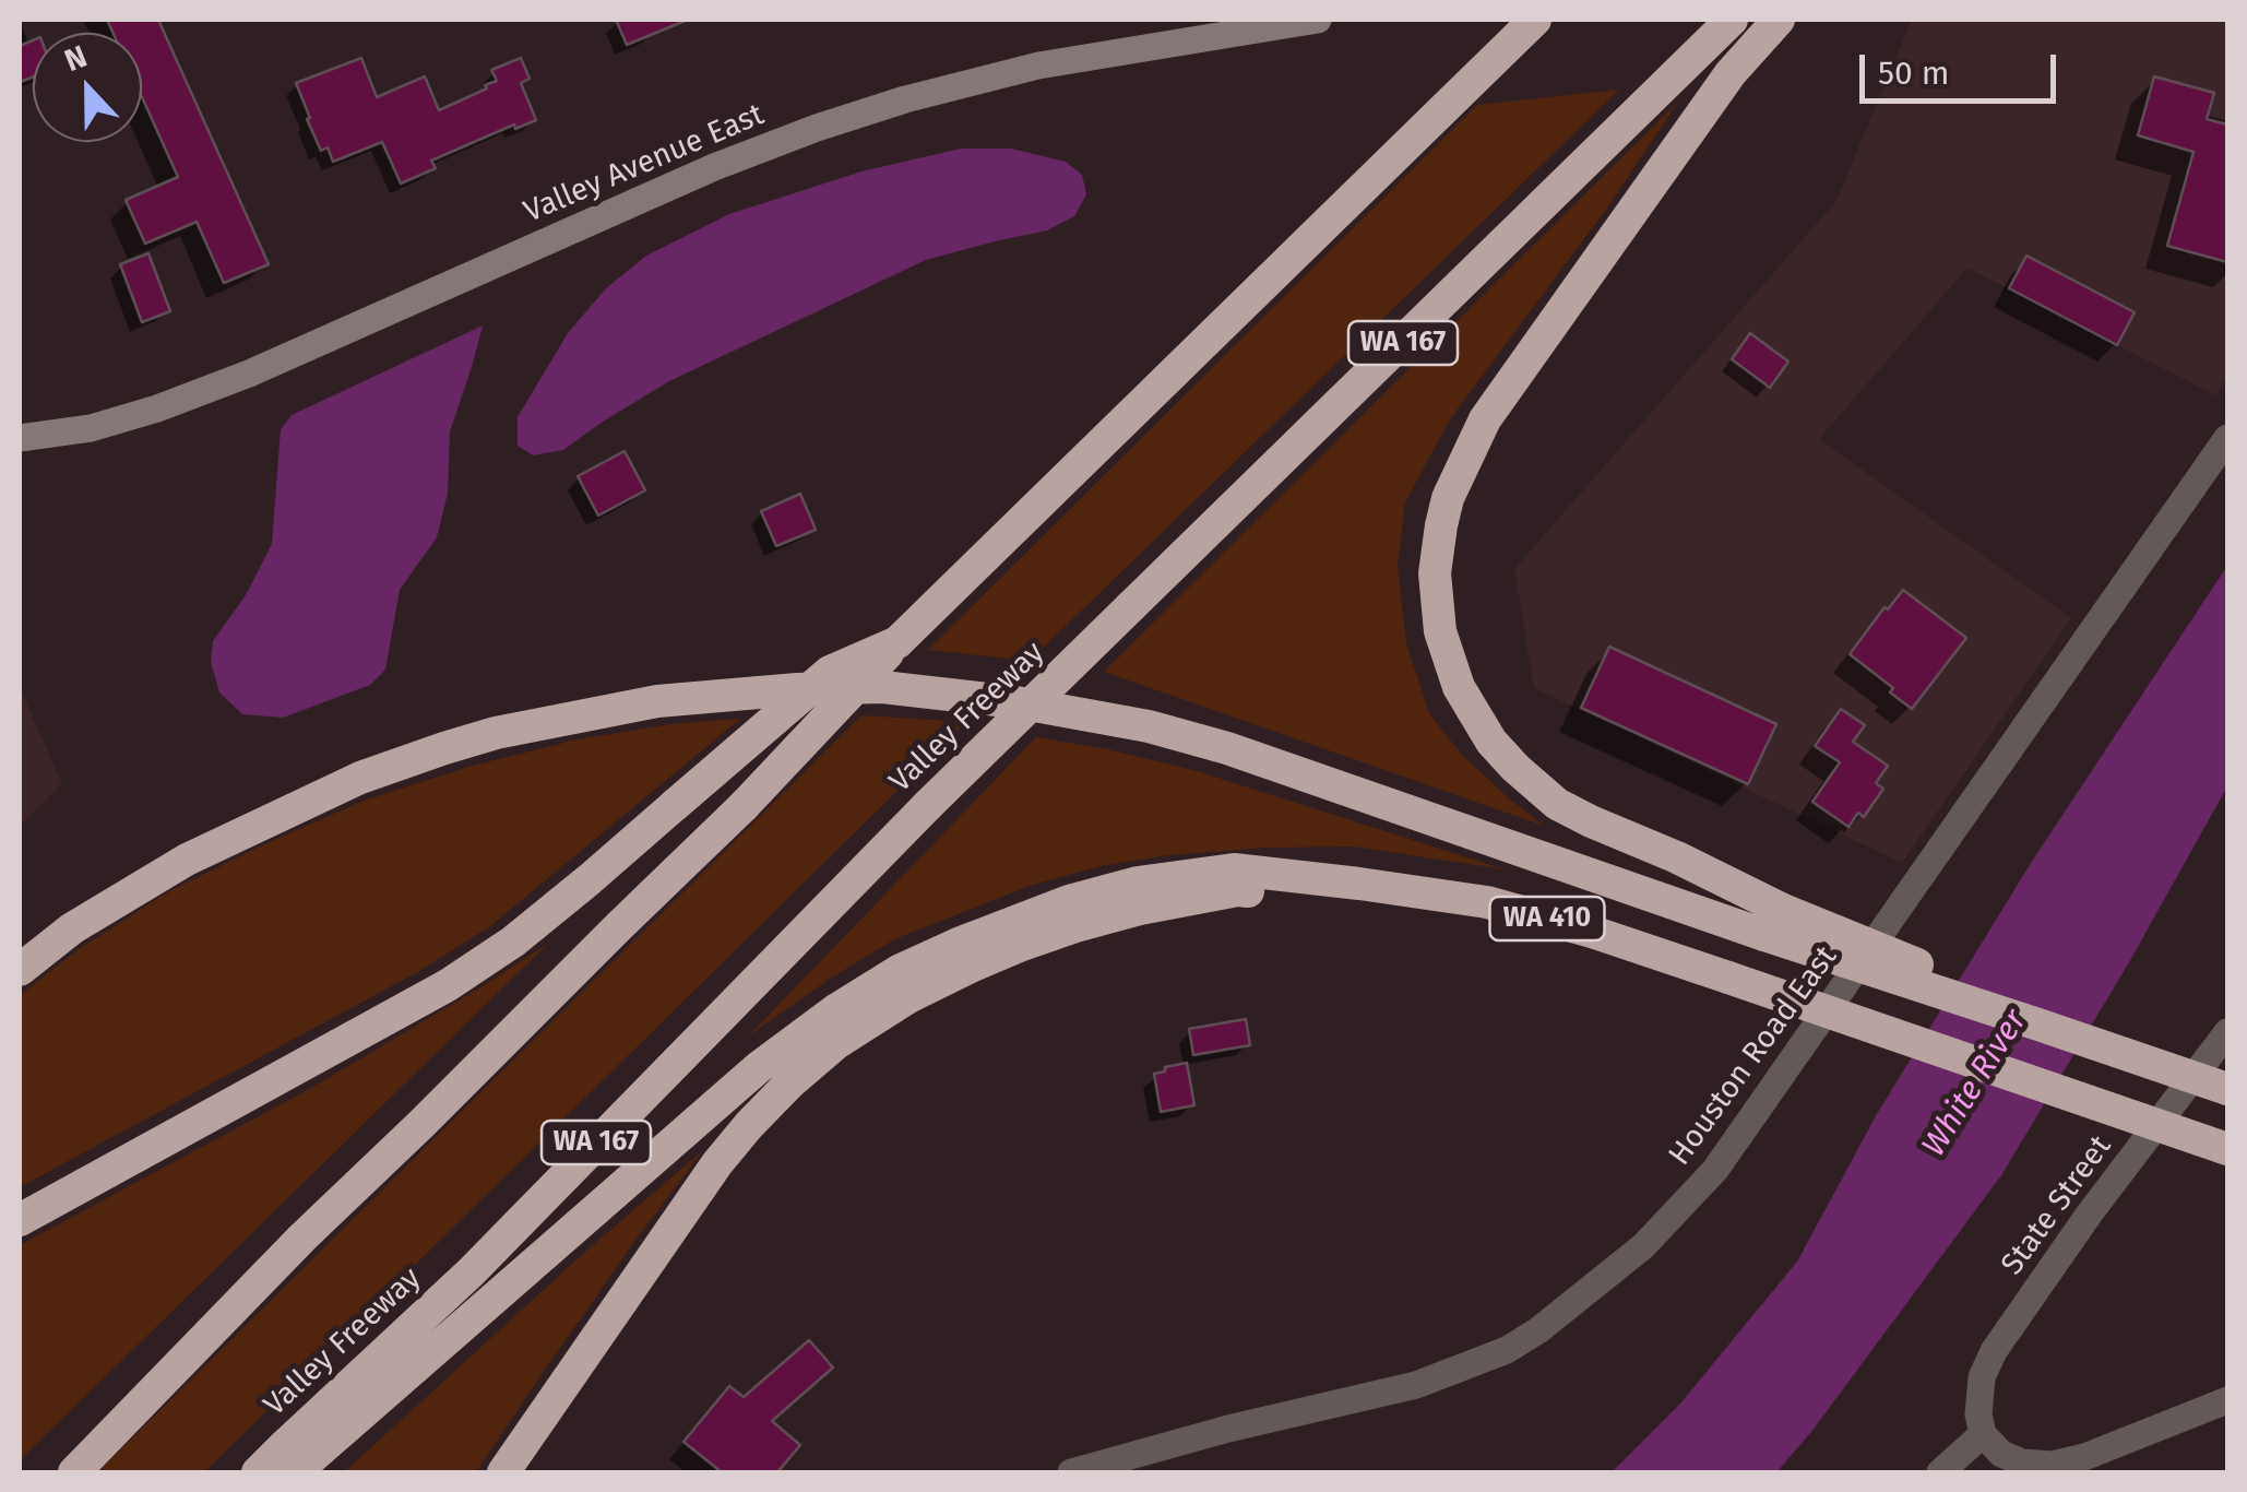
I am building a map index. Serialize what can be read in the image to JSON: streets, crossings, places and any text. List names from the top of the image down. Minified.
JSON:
{"streets":{"highway":["WA 167","Valley Freeway","WA 410"],"main road":["Valley Avenue East"],"street":["Houston Road East","State Street"]},"water":["White River"],"scale_bar":"50 m","north":"top"}
